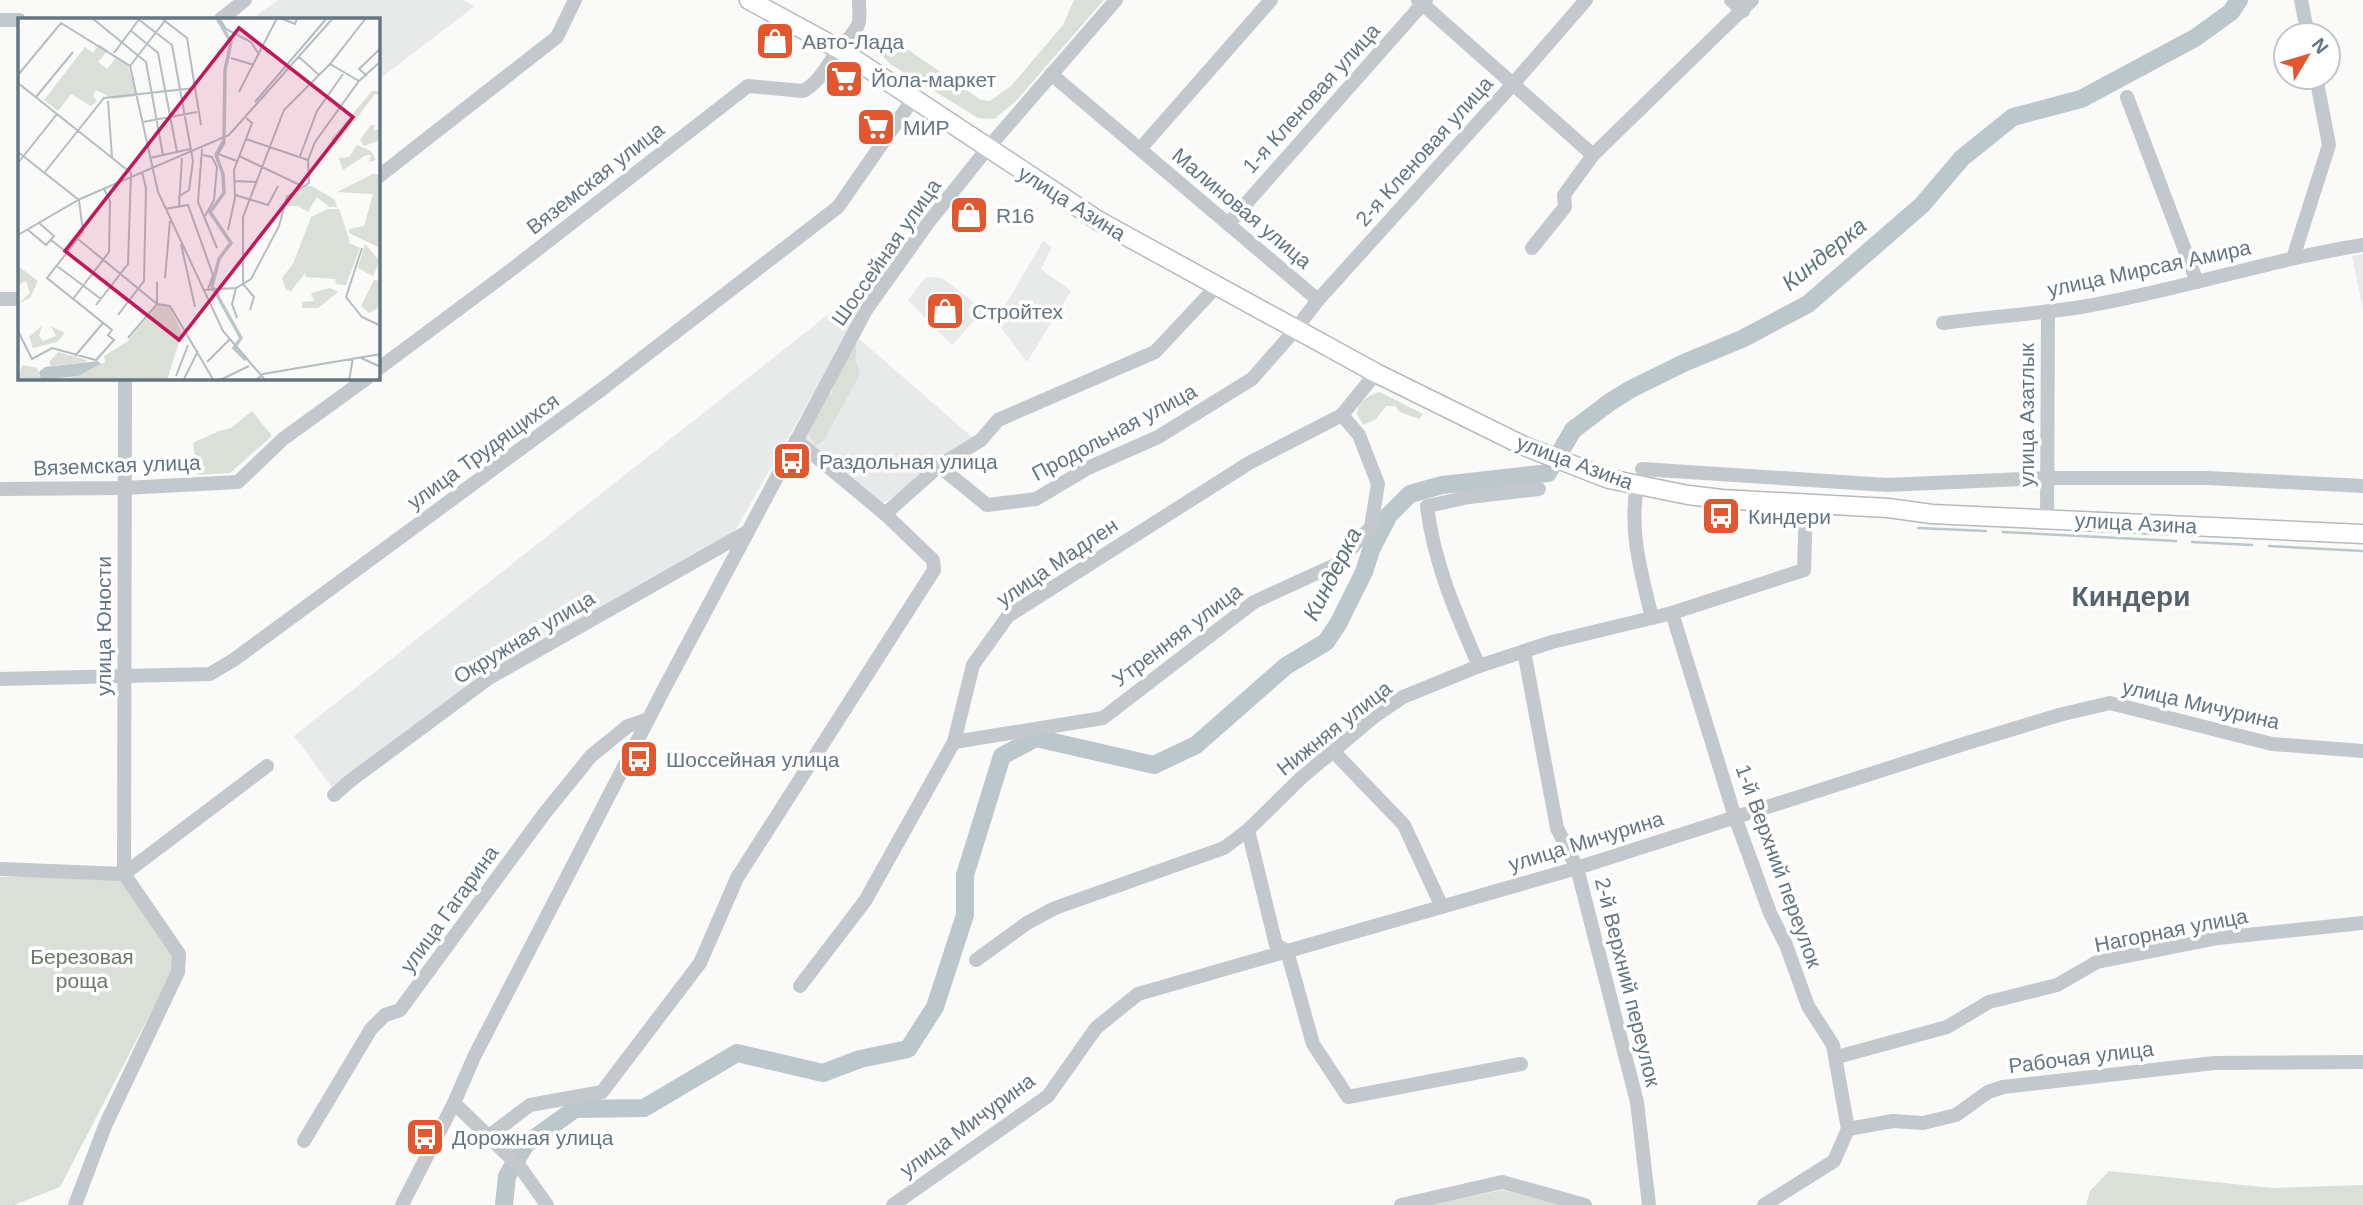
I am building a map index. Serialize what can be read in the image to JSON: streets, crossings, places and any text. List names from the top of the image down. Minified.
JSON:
{"streets":{"main road":["улица Азина"],"street":["1-я Кленовая улица","2-я Кленовая улица","Вяземская улица","Малиновая улица","Шоссейная улица","улица Мирсая Амира","улица Азатлык","Продольная улица","улица Трудящихся","улица Мадлен","улица Юности","Утренняя улица","Окружная улица","улица Мичурина","Нижняя улица","1-й Верхний переулок","улица Гагарина","Нагорная улица","2-й Верхний переулок","Рабочая улица"]},"crossings":[["1-я Кленовая улица","Малиновая улица"],["2-я Кленовая улица","улица Азина"],["2-я Кленовая улица","Малиновая улица"],["2-я Кленовая улица","Продольная улица"],["Вяземская улица","улица Азина"],["Вяземская улица","улица Юности"],["улица Азина","Шоссейная улица"],["улица Азина","улица Азатлык"],["улица Азина","Продольная улица"],["улица Азина","улица Трудящихся"],["улица Азина","улица Мадлен"],["улица Азина","Нижняя улица"],["Малиновая улица","Шоссейная улица"],["Шоссейная улица","Окружная улица"],["Шоссейная улица","улица Гагарина"],["улица Мирсая Амира","улица Азатлык"],["улица Трудящихся","улица Юности"],["улица Мадлен","Утренняя улица"],["улица Мичурина","1-й Верхний переулок"],["улица Мичурина","2-й Верхний переулок"],["Нижняя улица","1-й Верхний переулок"],["Нижняя улица","2-й Верхний переулок"],["1-й Верхний переулок","Нагорная улица"],["1-й Верхний переулок","Рабочая улица"]],"districts":["Киндери"],"water":["Киндерка"],"parks":["Березовая роща"],"places":{"shop":["Авто-Лада","R16","Стройтех"],"supermarket":["Йола-маркет","МИР"],"bus stop":["Раздольная улица","Киндери","Шоссейная улица","Дорожная улица"]},"north":"top right"}
